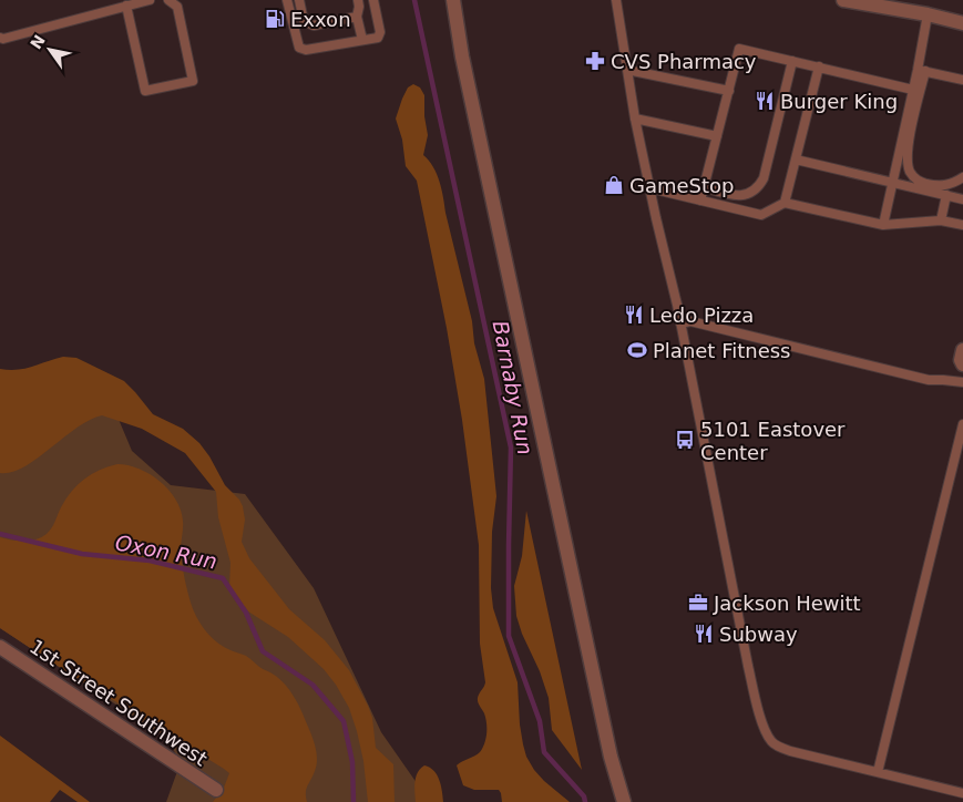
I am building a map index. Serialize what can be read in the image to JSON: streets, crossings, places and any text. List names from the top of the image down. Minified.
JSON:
{"streets":{"street":["1st Street Southwest"]},"water":["Barnaby Run","Oxon Run"],"places":{"fuel station":["Exxon"],"pharmacy":["CVS Pharmacy"],"restaurant":["Burger King","Ledo Pizza","Subway"],"shop":["GameStop"],"sports":["Planet Fitness"],"bus stop":["5101 Eastover Center"],"office":["Jackson Hewitt"]},"north":"top left"}
